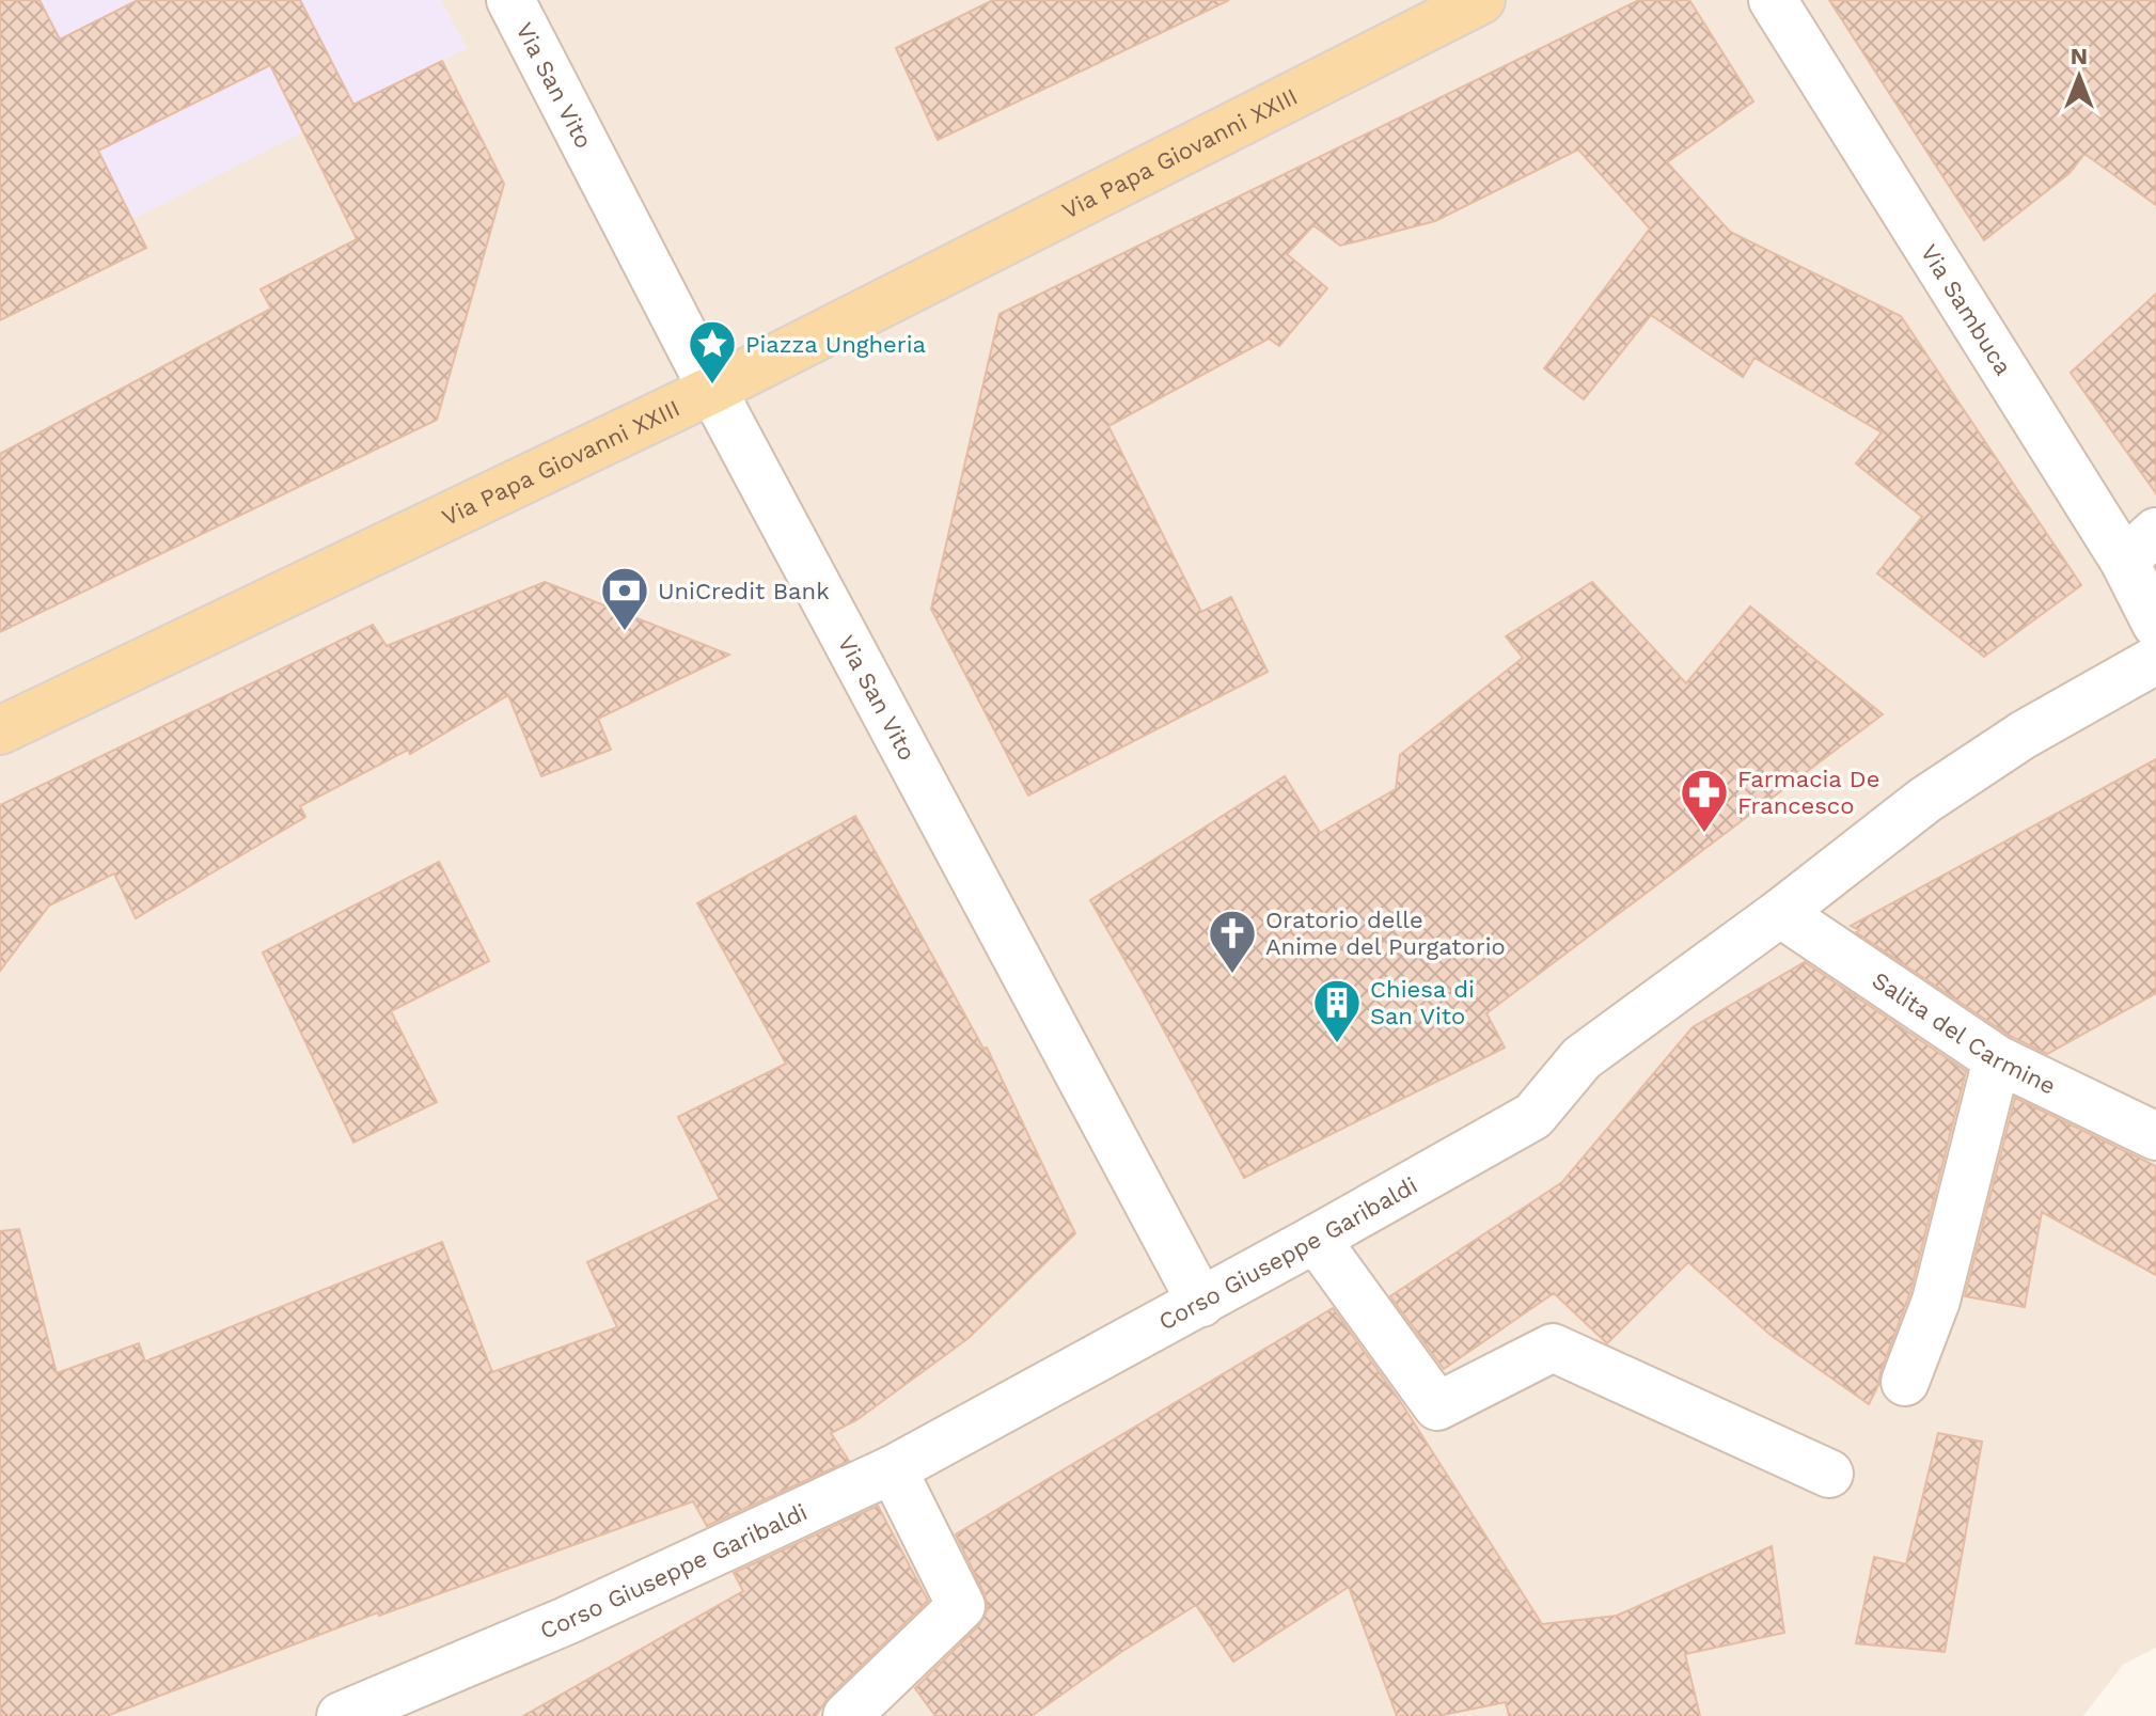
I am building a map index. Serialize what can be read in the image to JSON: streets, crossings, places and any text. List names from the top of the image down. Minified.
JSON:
{"streets":{"main road":["Via Papa Giovanni XXIII"],"street":["Via San Vito","Via Sambuca","Salita del Carmine","Corso Giuseppe Garibaldi"]},"crossings":[["Via San Vito","Via Papa Giovanni XXIII"],["Via San Vito","Corso Giuseppe Garibaldi"],["Salita del Carmine","Corso Giuseppe Garibaldi"]],"places":{"place":["Piazza Ungheria"],"bank":["UniCredit Bank"],"pharmacy":["Farmacia De Francesco"],"church":["Oratorio delle Anime del Purgatorio"],"building":["Chiesa di San Vito"]},"north":"top"}
